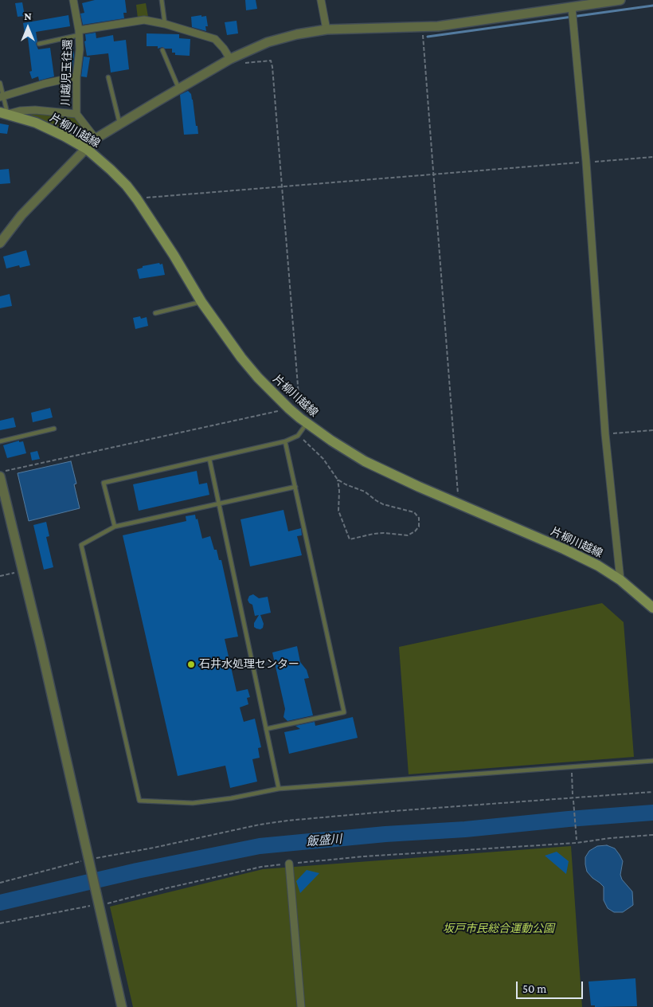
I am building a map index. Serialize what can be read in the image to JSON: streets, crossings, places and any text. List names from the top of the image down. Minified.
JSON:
{"streets":{"main road":["片柳川越線"],"street":["川越児玉往還"]},"water":["飯盛川"],"parks":["坂戸市民総合運動公園"],"places":["石井水処理センター"],"scale_bar":"50 m","north":"top"}
